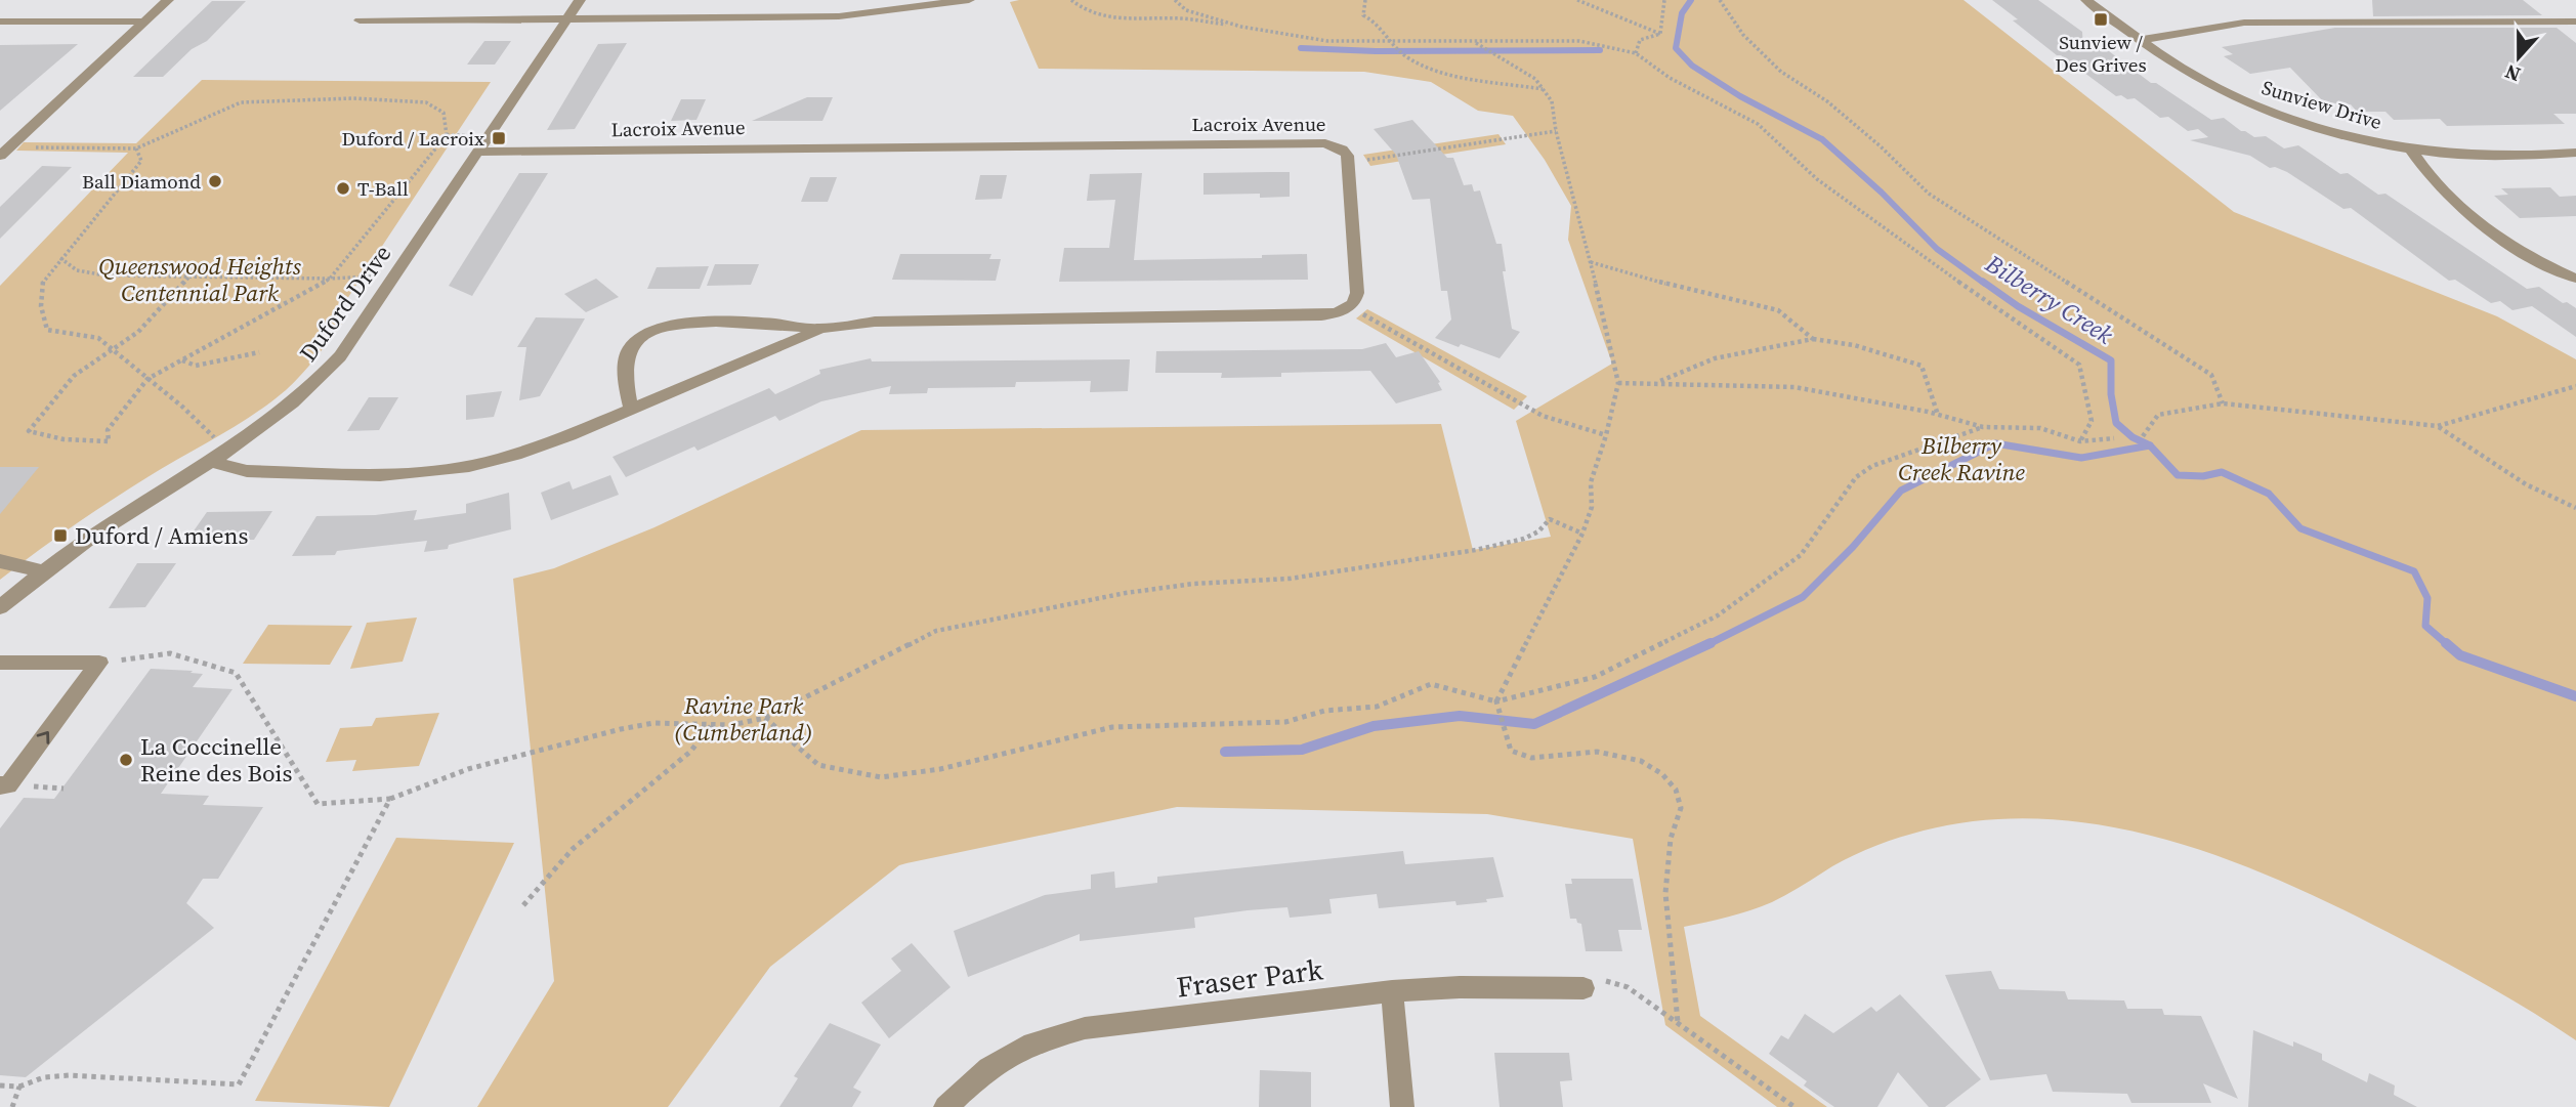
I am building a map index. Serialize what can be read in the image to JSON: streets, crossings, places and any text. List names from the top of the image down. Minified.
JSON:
{"streets":{"street":["Sunview Drive","Lacroix Avenue","Duford Drive","Fraser Park"]},"crossings":[["Lacroix Avenue","Duford Drive"]],"water":["Bilberry Creek"],"parks":["Queenswood Heights Centennial Park","Bilberry Creek Ravine","Ravine Park (Cumberland)"],"places":{"transit":["Sunview / Des Grives","Duford / Lacroix","Duford / Amiens"],"other":["Ball Diamond","T-Ball","La Coccinelle Reine des Bois"]},"north":"bottom"}
